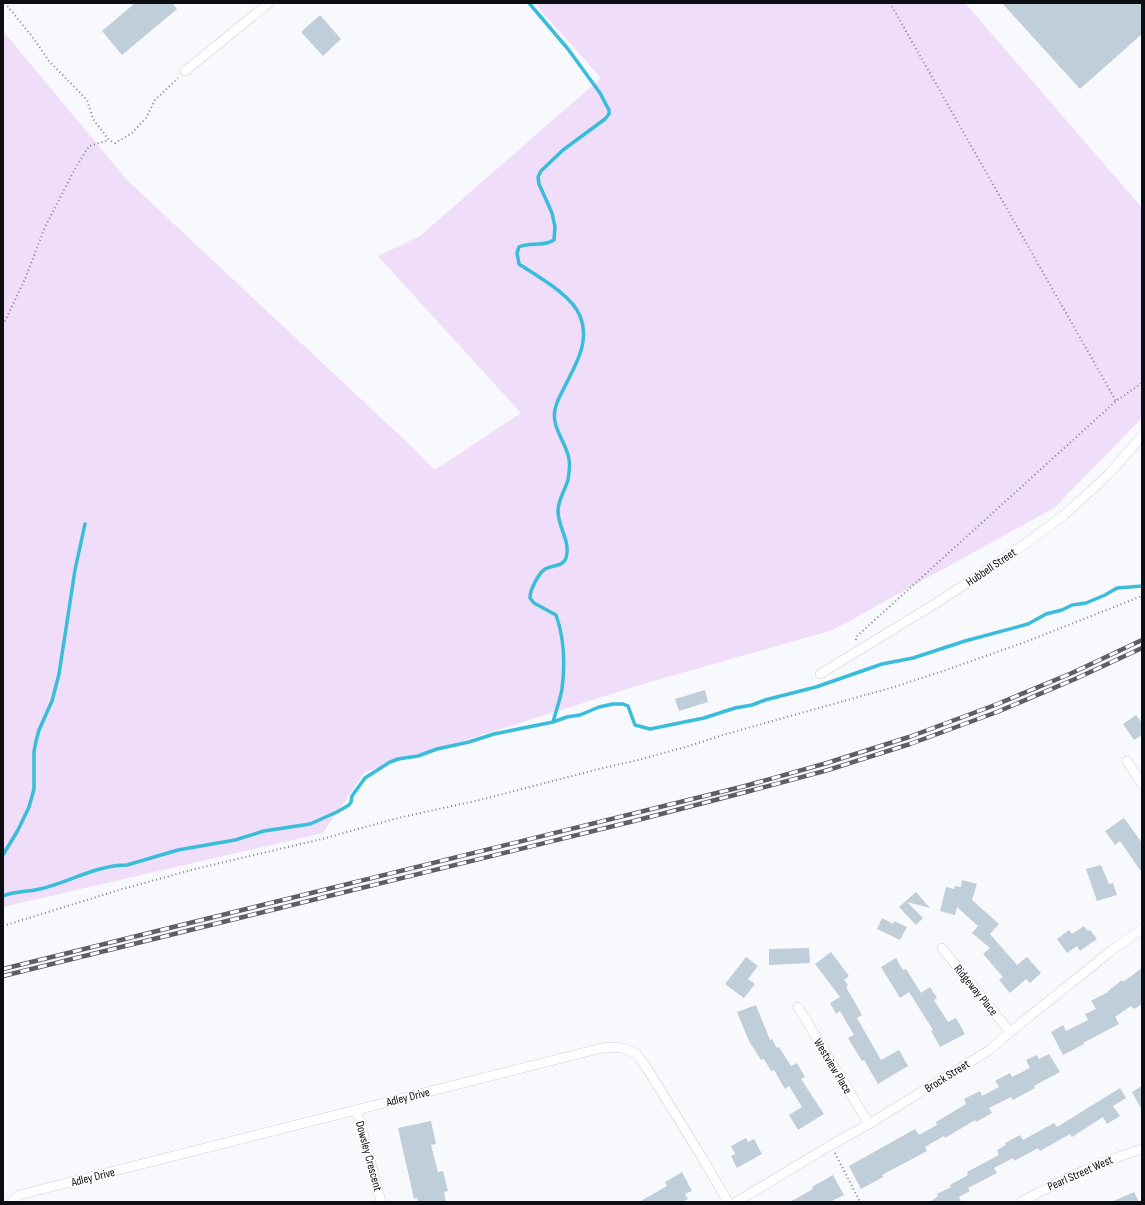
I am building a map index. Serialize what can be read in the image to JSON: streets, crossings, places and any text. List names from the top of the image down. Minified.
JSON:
{"streets":{"street":["Hubbell Street","Ridgeway Place","Westview Place","Brock Street","Adley Drive","Dowsley Crescent","Pearl Street West"]},"crossings":[["Ridgeway Place","Brock Street"],["Westview Place","Brock Street"],["Adley Drive","Dowsley Crescent"]]}
